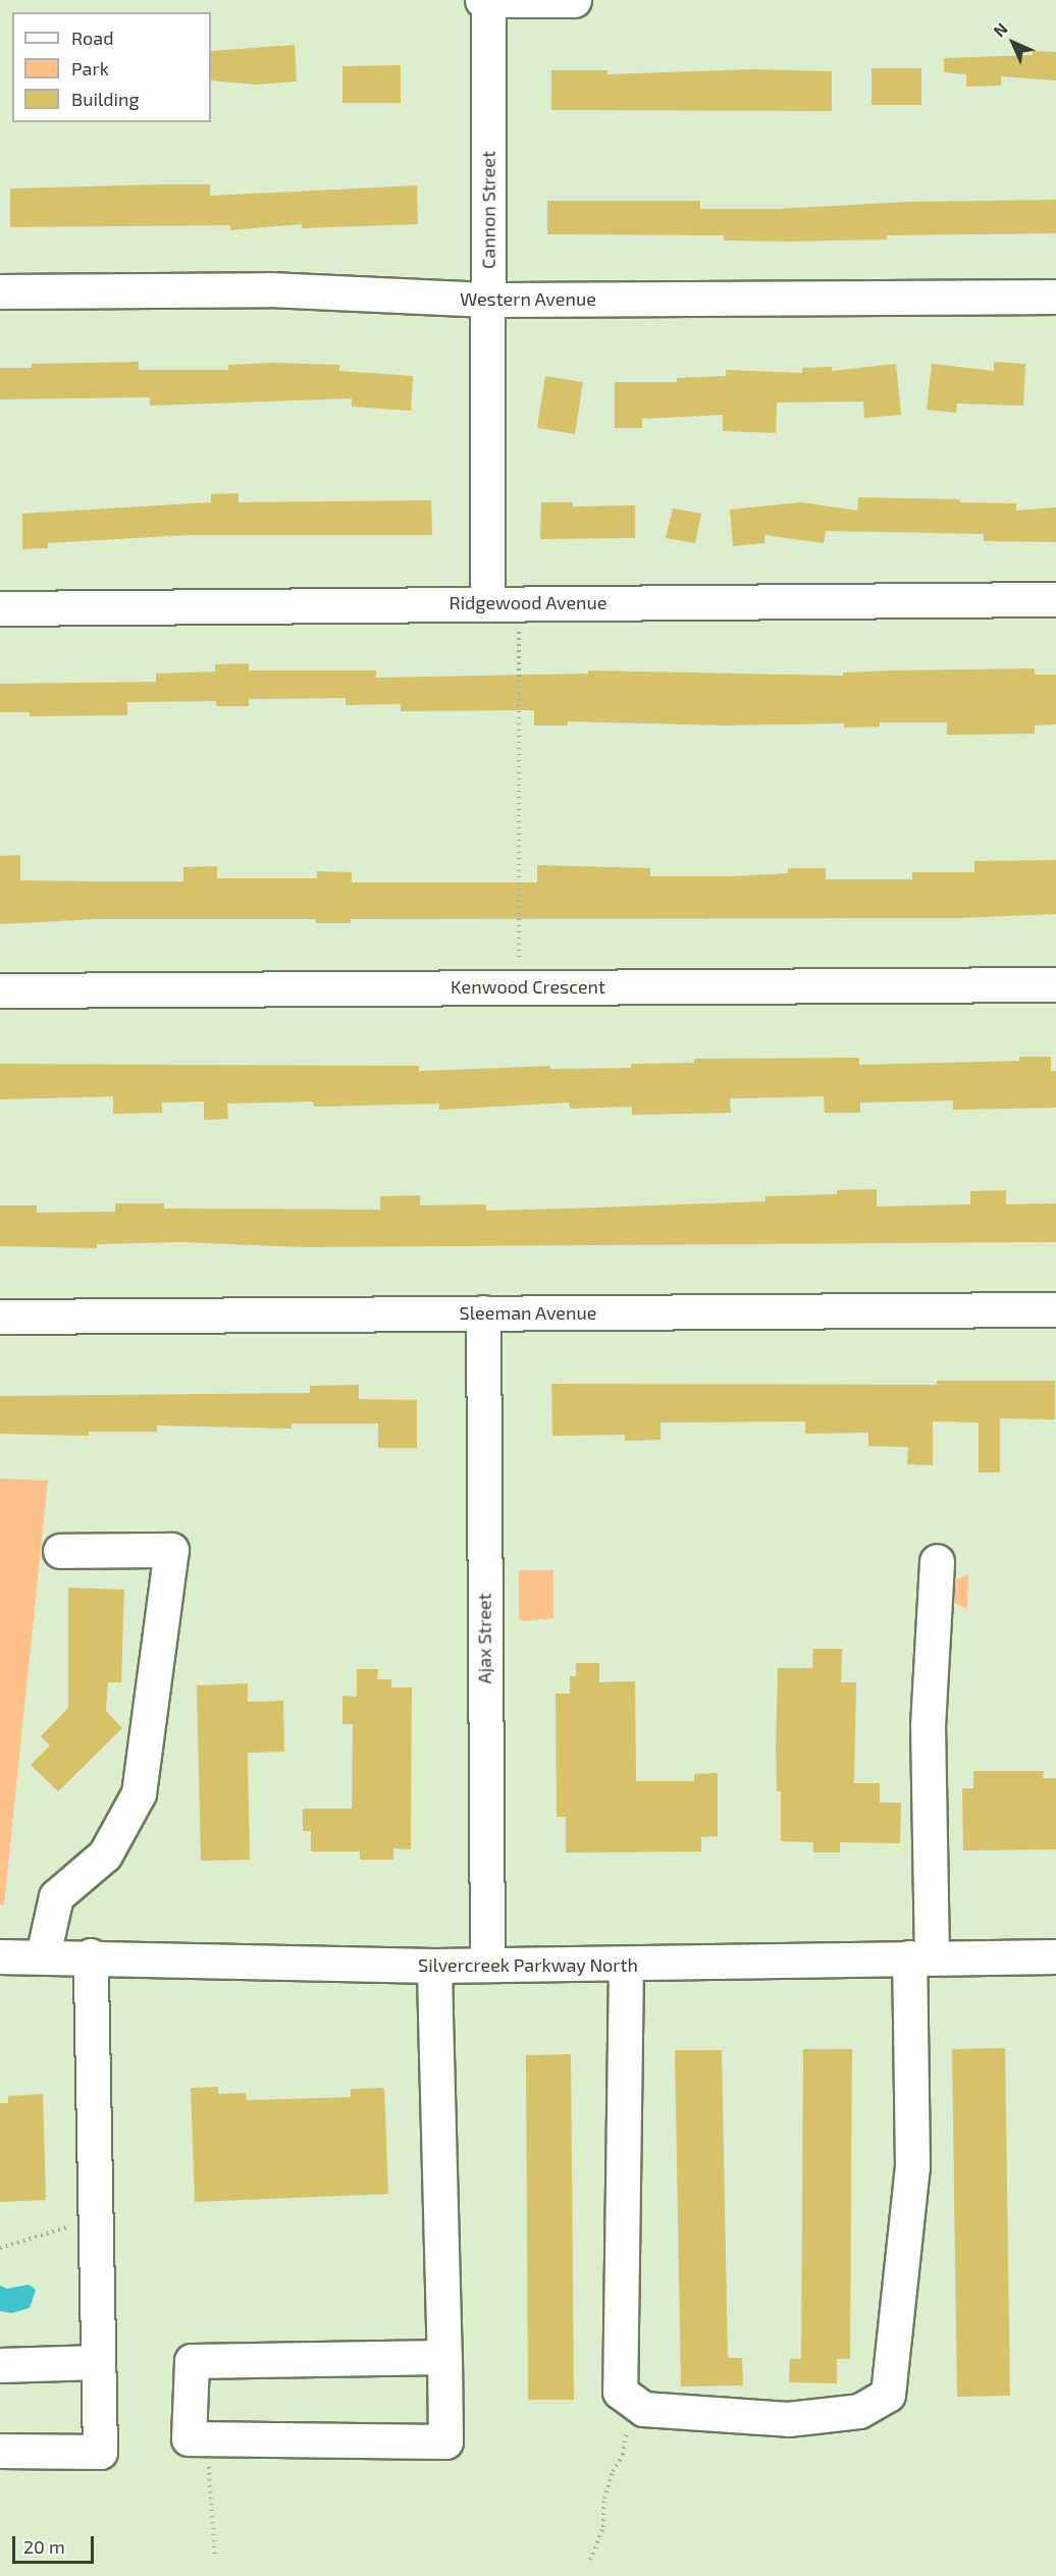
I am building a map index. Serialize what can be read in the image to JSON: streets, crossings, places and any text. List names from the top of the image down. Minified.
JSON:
{"streets":{"street":["Cannon Street","Western Avenue","Ridgewood Avenue","Kenwood Crescent","Sleeman Avenue","Ajax Street","Silvercreek Parkway North"]},"crossings":[["Cannon Street","Western Avenue"],["Cannon Street","Ridgewood Avenue"],["Sleeman Avenue","Ajax Street"],["Ajax Street","Silvercreek Parkway North"]],"legend":["Road","Park","Building"],"scale_bar":"20 m","north":"top left"}
